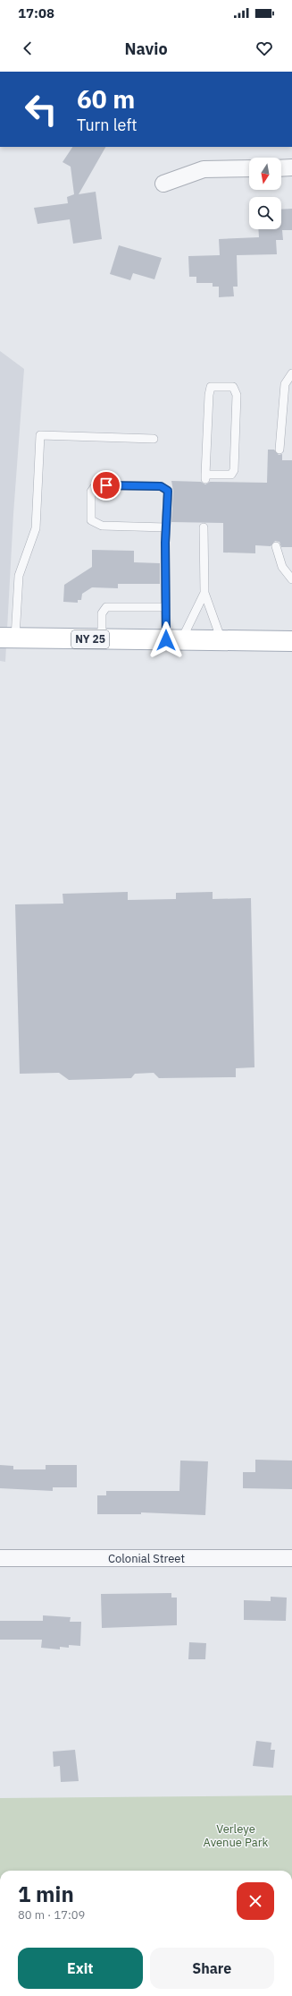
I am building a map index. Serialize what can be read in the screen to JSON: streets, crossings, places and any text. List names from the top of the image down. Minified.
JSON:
{"streets":{"main road":["NY 25"],"street":["Colonial Street"]},"parks":["Verleye Avenue Park"],"north":"bottom","page":{"status":"17:08","header":"Navio","turn":["60 m","Turn left"],"heading":["1 min","80 m · 17:09"],"buttons":["Exit","Share"]}}
